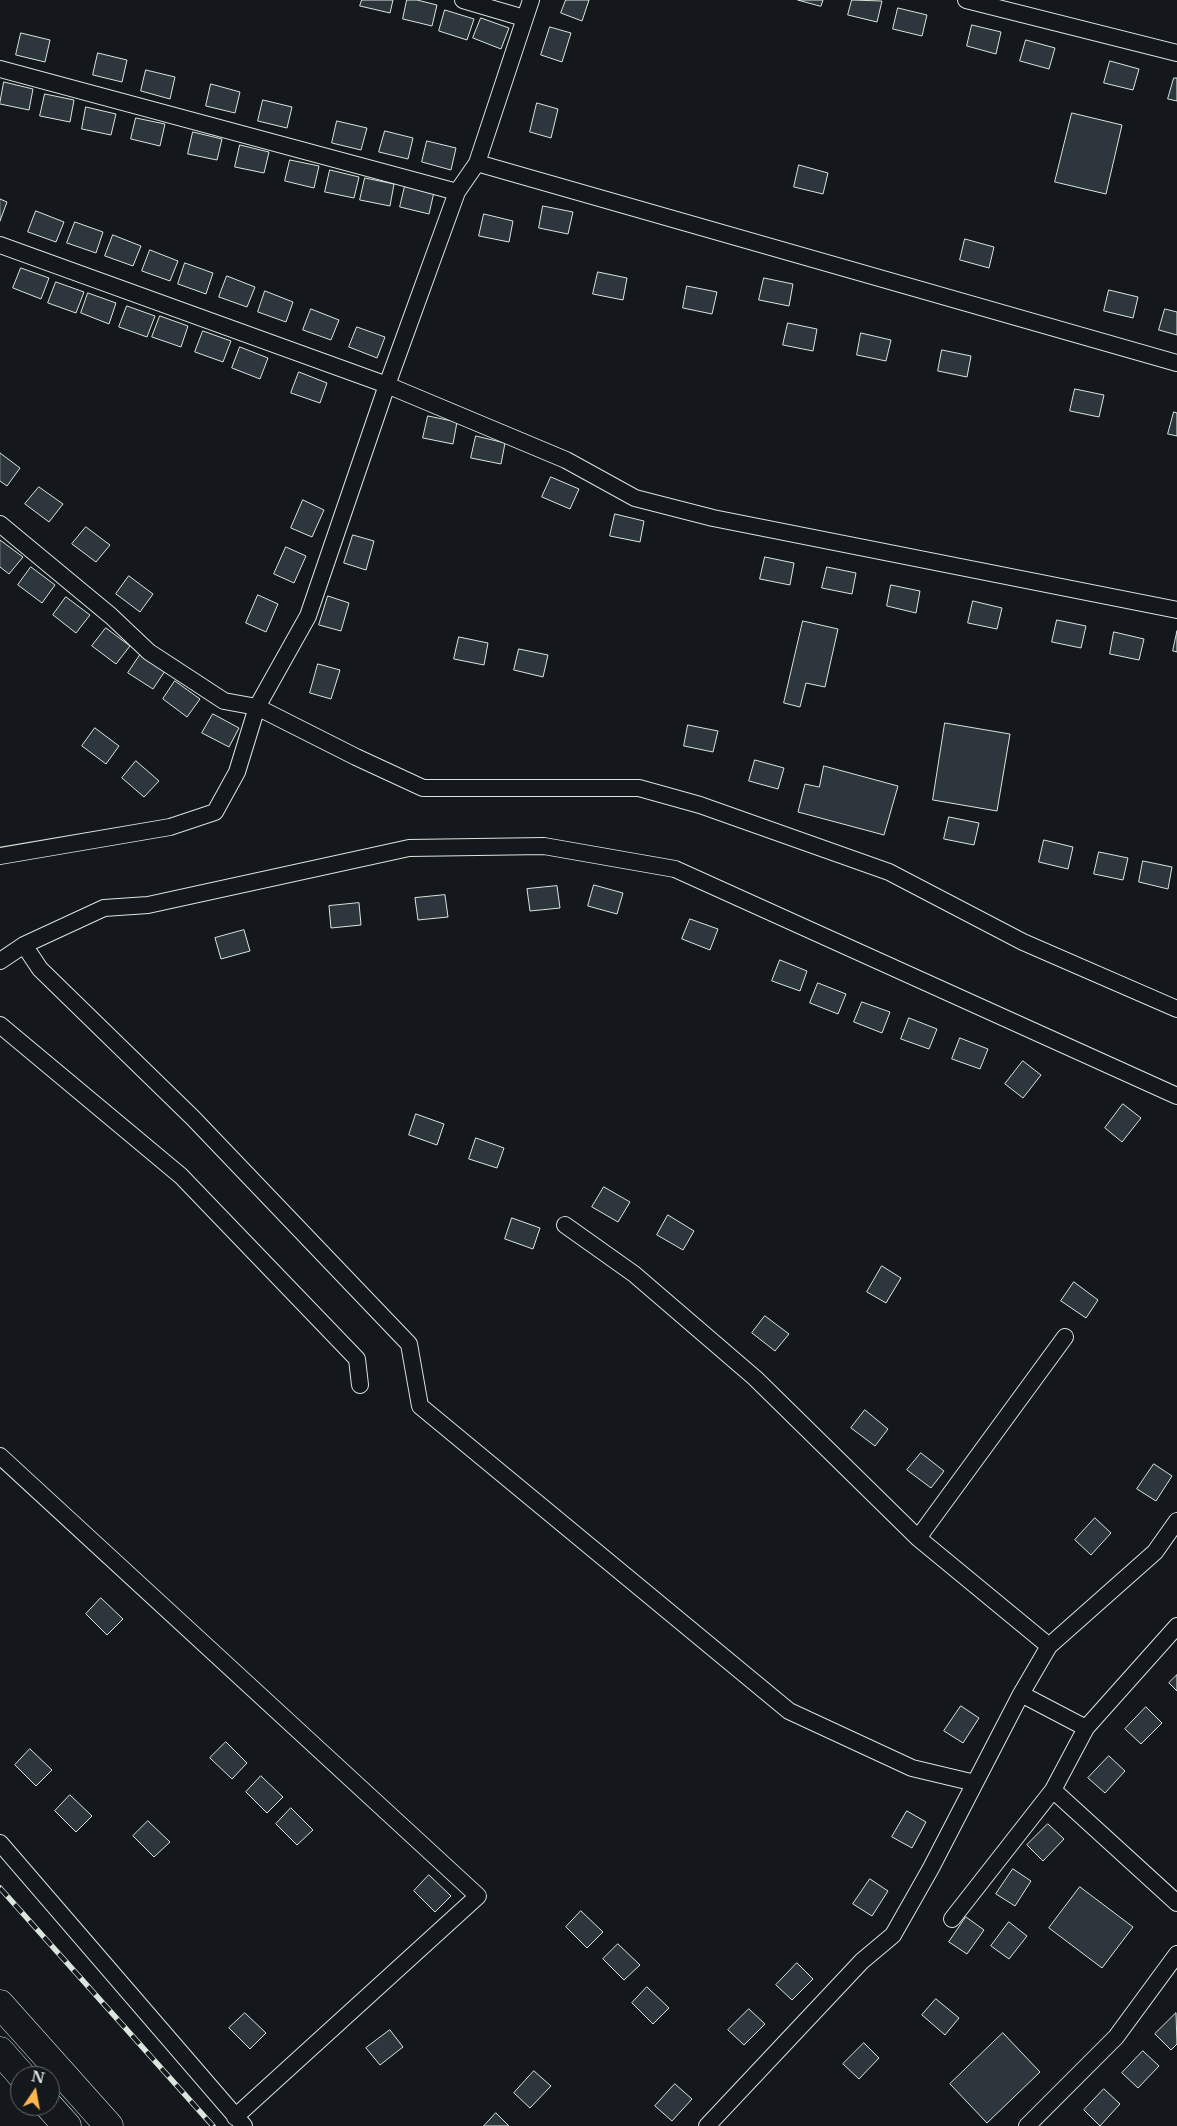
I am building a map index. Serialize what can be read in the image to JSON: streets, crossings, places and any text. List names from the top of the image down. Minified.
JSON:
{"north":"top"}
